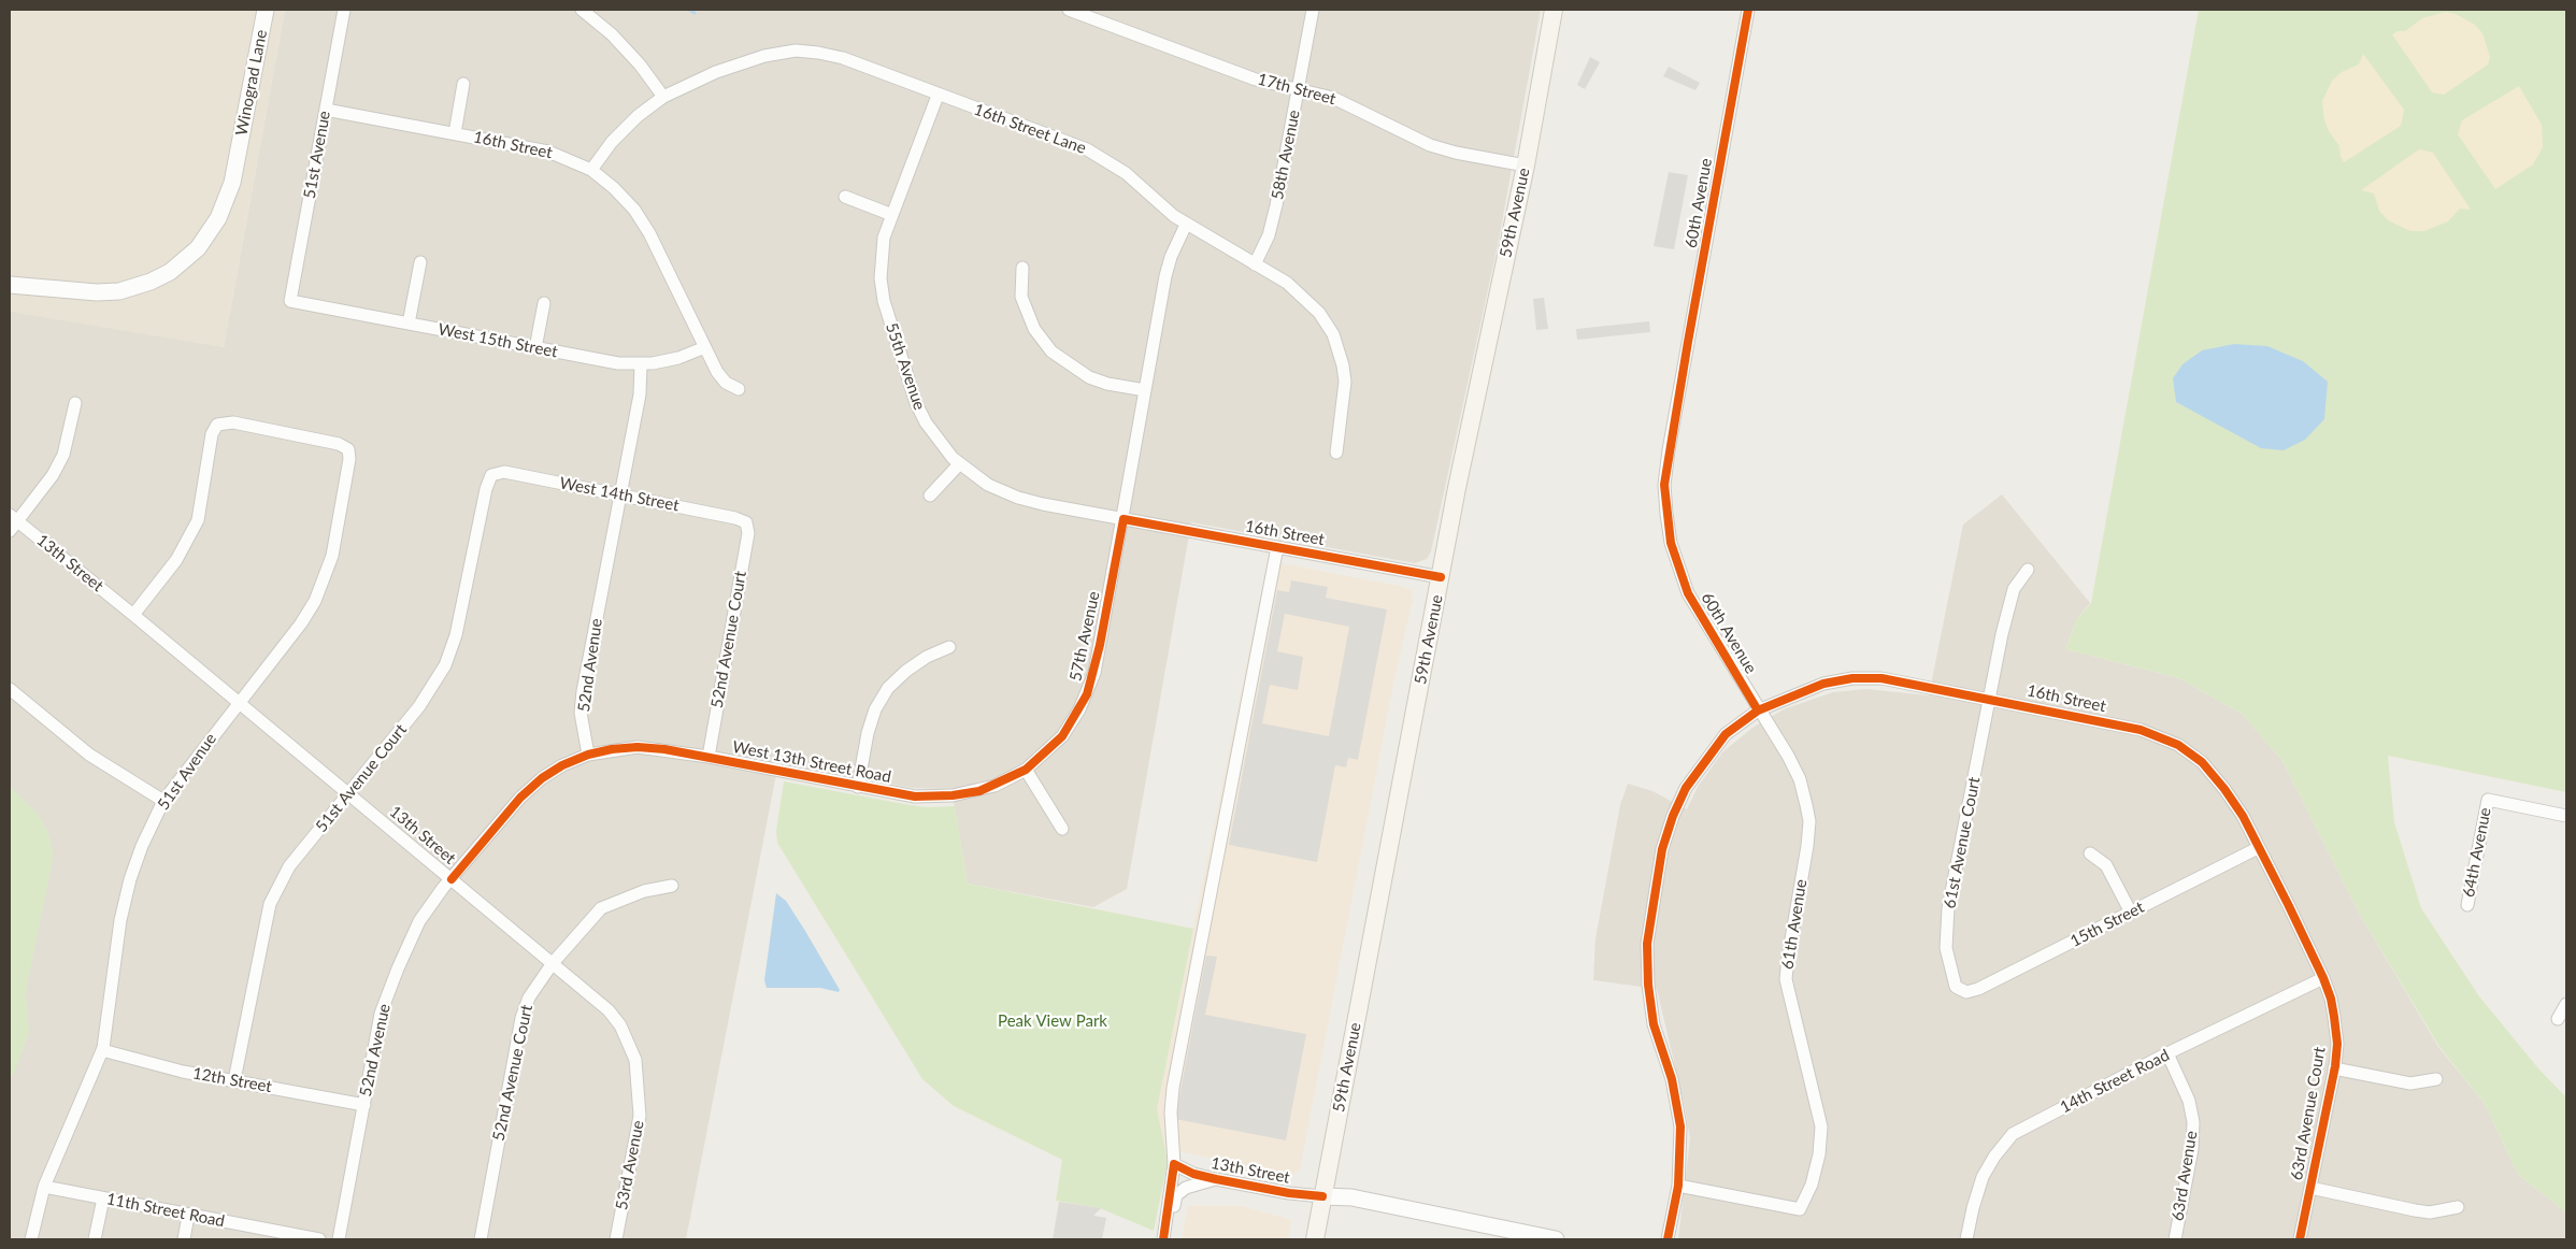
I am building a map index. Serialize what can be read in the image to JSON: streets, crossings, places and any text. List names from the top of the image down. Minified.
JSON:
{"streets":{"main road":["59th Avenue"],"street":["Winograd Lane","17th Street","16th Street Lane","16th Street","51st Avenue","58th Avenue","60th Avenue","West 15th Street","55th Avenue","West 14th Street","13th Street","57th Avenue","52nd Avenue Court","52nd Avenue","West 13th Street Road","51st Avenue Court","61st Avenue Court","64th Avenue","61th Avenue","15th Street","12th Street","14th Street Road","63rd Avenue Court","53rd Avenue","63rd Avenue","11th Street Road"]},"crossings":[["17th Street","58th Avenue"],["17th Street","59th Avenue"],["16th Street Lane","16th Street"],["16th Street Lane","58th Avenue"],["16th Street Lane","55th Avenue"],["16th Street Lane","57th Avenue"],["16th Street","51st Avenue"],["16th Street","60th Avenue"],["16th Street","59th Avenue"],["16th Street","West 15th Street"],["16th Street","55th Avenue"],["16th Street","57th Avenue"],["16th Street","61st Avenue Court"],["16th Street","61th Avenue"],["16th Street","15th Street"],["16th Street","63rd Avenue Court"],["51st Avenue","West 15th Street"],["51st Avenue","13th Street"],["51st Avenue","12th Street"],["51st Avenue","11th Street Road"],["60th Avenue","61th Avenue"],["59th Avenue","13th Street"],["West 15th Street","52nd Avenue"],["West 14th Street","52nd Avenue Court"],["West 14th Street","52nd Avenue"],["West 14th Street","51st Avenue Court"],["13th Street","52nd Avenue Court"],["13th Street","52nd Avenue"],["13th Street","51st Avenue Court"],["13th Street","53rd Avenue"],["57th Avenue","West 13th Street Road"],["52nd Avenue Court","West 13th Street Road"],["52nd Avenue Court","53rd Avenue"],["52nd Avenue","West 13th Street Road"],["52nd Avenue","12th Street"],["51st Avenue Court","12th Street"],["61st Avenue Court","15th Street"],["14th Street Road","63rd Avenue Court"],["14th Street Road","63rd Avenue"]],"parks":["Peak View Park"]}
